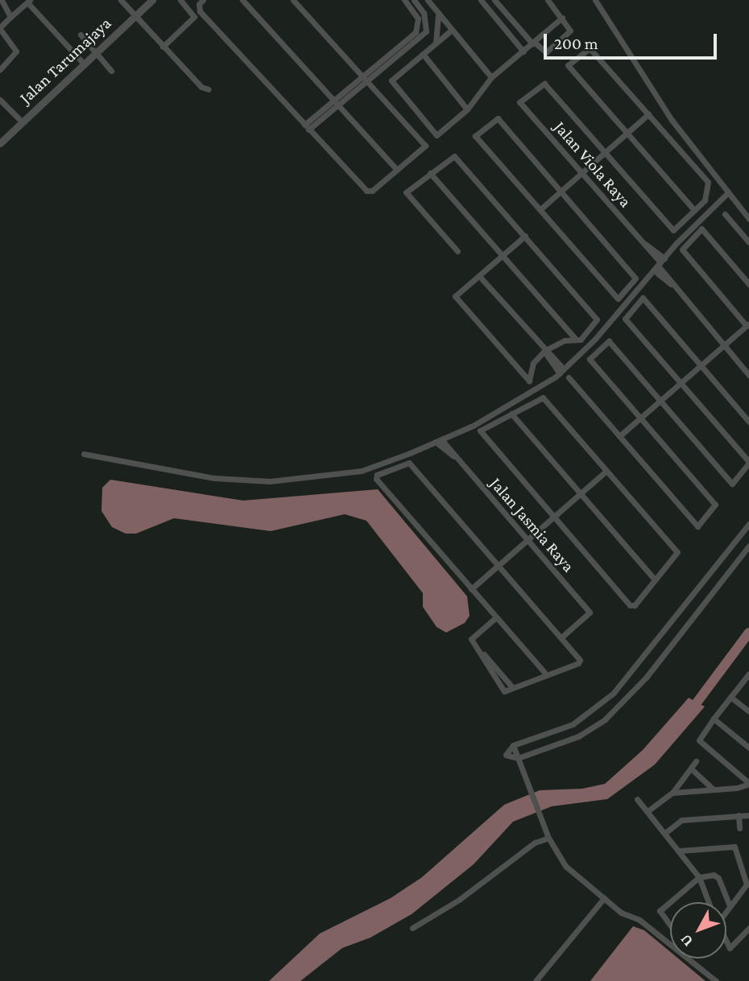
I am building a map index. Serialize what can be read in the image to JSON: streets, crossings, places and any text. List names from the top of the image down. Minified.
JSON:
{"streets":{"street":["Jalan Tarumajaya","Jalan Viola Raya","Jalan Jasmia Raya"]},"scale_bar":"200 m","north":"bottom left"}
